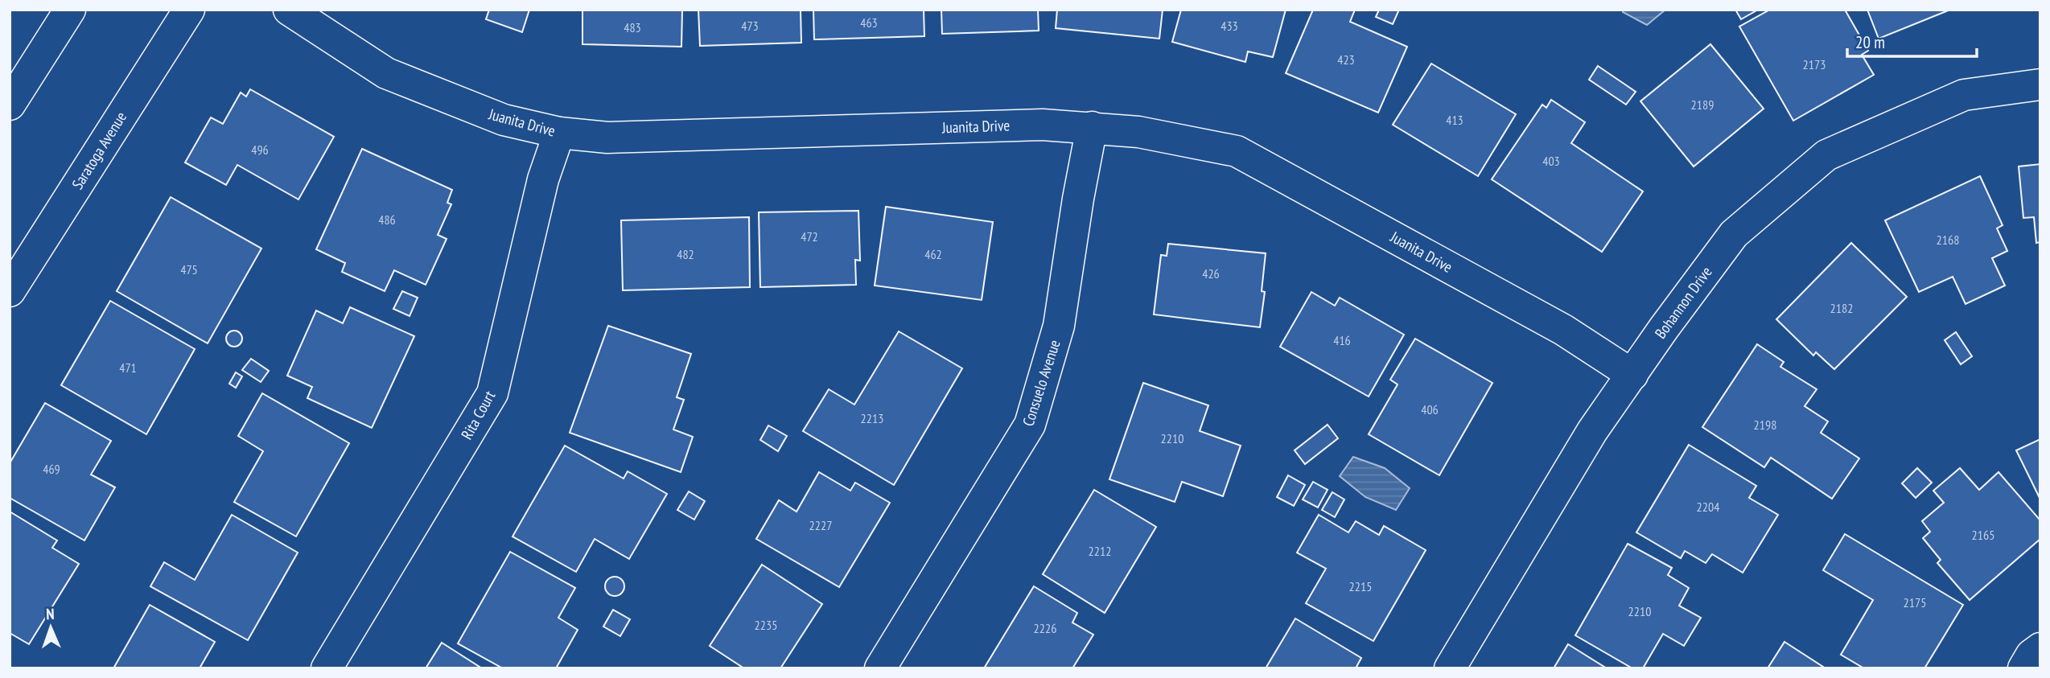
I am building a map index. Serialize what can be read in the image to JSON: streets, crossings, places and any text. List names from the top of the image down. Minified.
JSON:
{"streets":{"street":["Juanita Drive","Saratoga Avenue","Bohannon Drive","Consuelo Avenue","Rita Court"]},"crossings":[["Juanita Drive","Bohannon Drive"],["Juanita Drive","Consuelo Avenue"],["Juanita Drive","Rita Court"]],"house_numbers":["463","473","433","483","423","2173","2189","413","496","403","486","472","2168","482","462","475","426","2182","416","471","406","2213","2198","2210","469","2204","2227","2165","2212","2215","2175","2210","2235","2226"],"scale_bar":"20 m","north":"top"}
